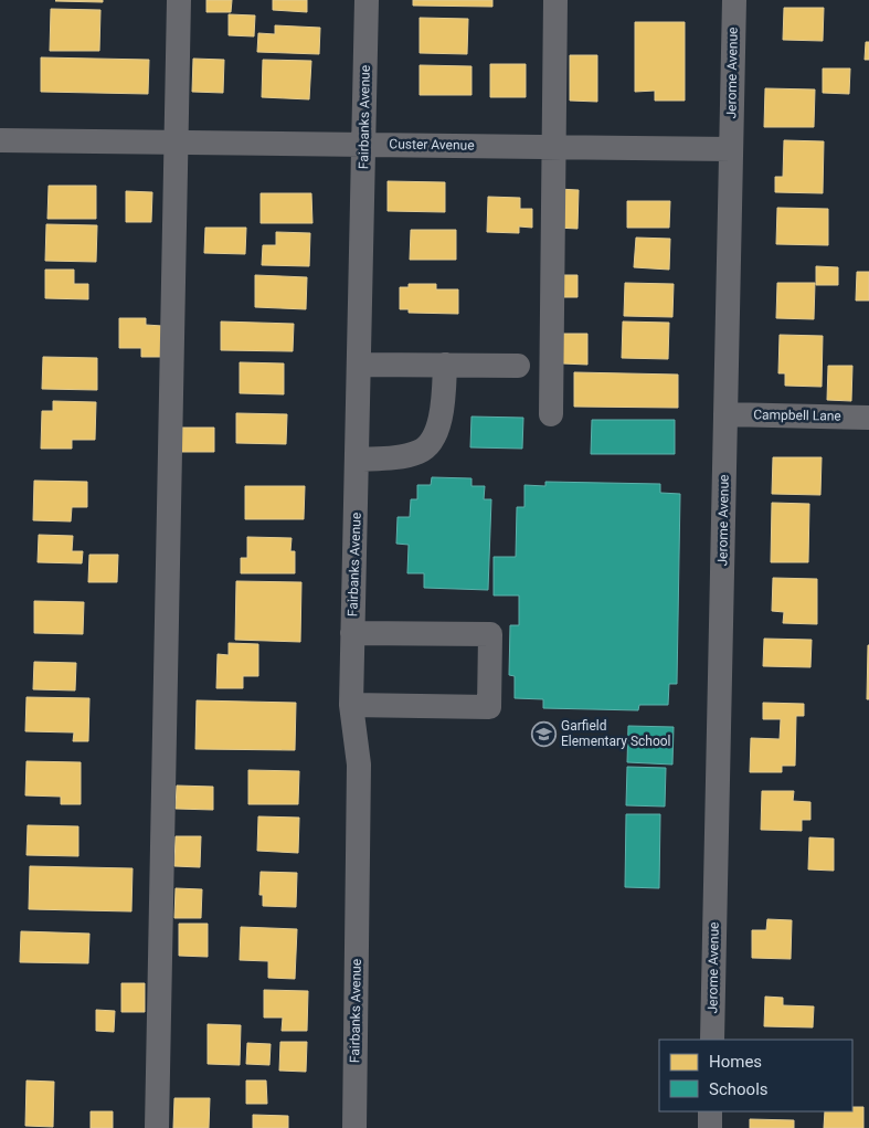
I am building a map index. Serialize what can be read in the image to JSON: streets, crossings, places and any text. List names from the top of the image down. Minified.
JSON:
{"streets":{"street":["Jerome Avenue","Fairbanks Avenue","Custer Avenue","Campbell Lane"]},"crossings":[["Jerome Avenue","Custer Avenue"],["Jerome Avenue","Campbell Lane"],["Fairbanks Avenue","Custer Avenue"]],"places":{"school or university":["Garfield Elementary School"]},"legend":["Homes","Schools"]}
